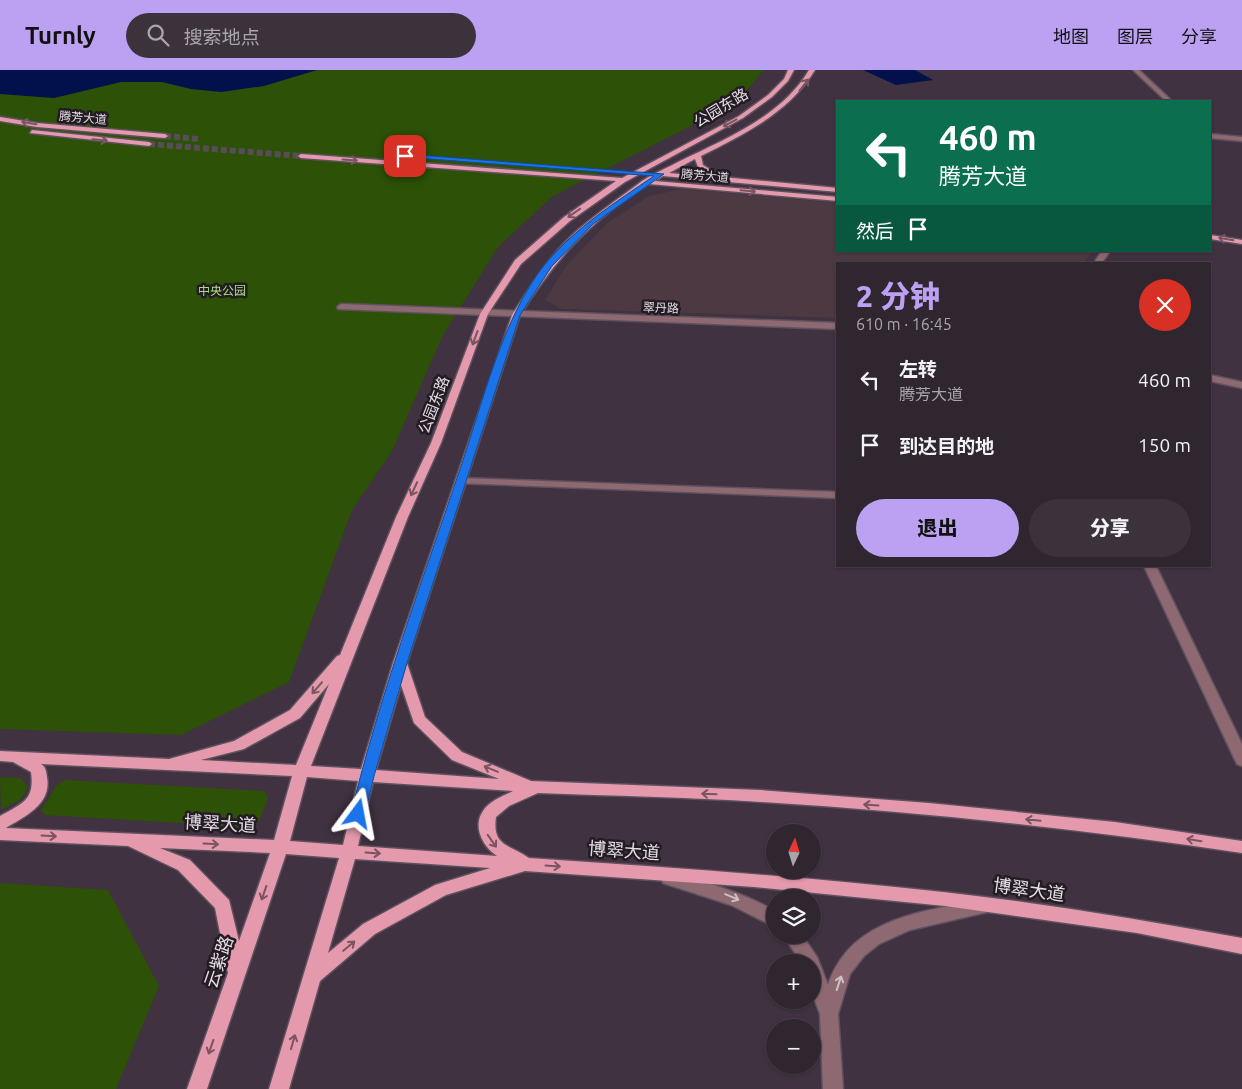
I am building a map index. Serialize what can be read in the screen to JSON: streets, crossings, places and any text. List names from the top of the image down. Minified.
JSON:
{"streets":{"main road":["公园东路","腾芳大道","博翠大道","云紫路"],"street":["翠丹路"]},"crossings":[["公园东路","腾芳大道"],["公园东路","翠丹路"],["公园东路","博翠大道"],["公园东路","云紫路"],["博翠大道","云紫路"]],"parks":["中央公园"],"north":"top","page":{"header":"Turnly","search":"搜索地点","nav":["地图","图层","分享"],"turn":["460 m","腾芳大道"],"then":"然后","heading":["2 分钟","610 m · 16:45"],"list":[{"name":"左转","note":"腾芳大道","value":"460 m"},{"name":"到达目的地","value":"150 m"}],"buttons":["退出","分享"],"map_buttons":["+","−"]}}
